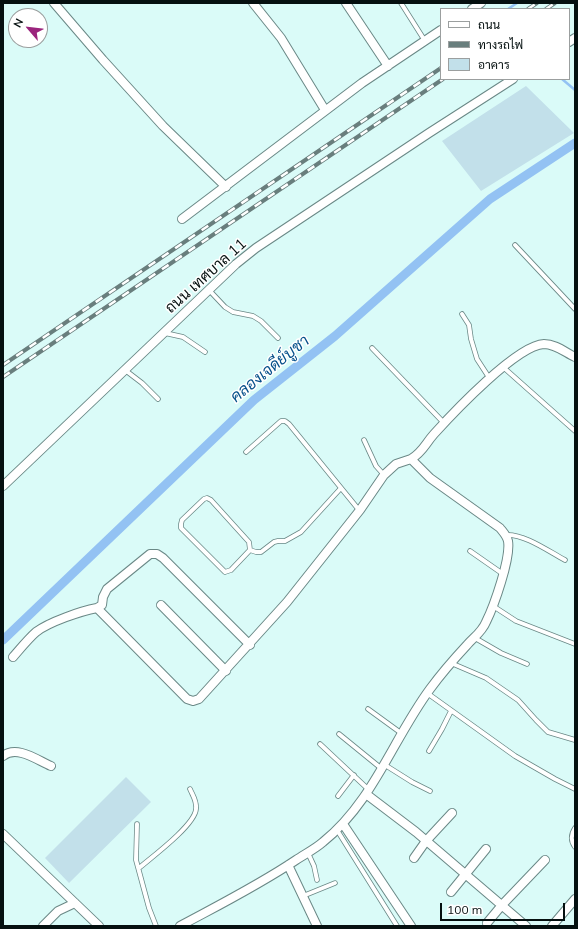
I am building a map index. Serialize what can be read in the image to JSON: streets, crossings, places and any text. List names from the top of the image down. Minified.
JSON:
{"streets":{"street":["ถนน เทศบาล 11"]},"water":["คลองเจดีย์บูชา"],"legend":["ถนน","ทางรถไฟ","อาคาร"],"scale_bar":"100 m","north":"top left"}
